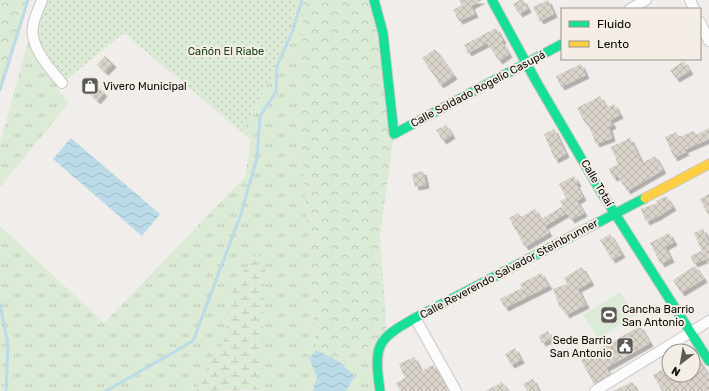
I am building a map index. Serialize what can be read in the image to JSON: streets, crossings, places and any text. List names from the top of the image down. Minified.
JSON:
{"streets":{"street":["Calle Soldado Rogelio Casupá","Calle Totaí","Calle Reverendo Salvador Steinbrunner"]},"crossings":[["Calle Soldado Rogelio Casupá","Calle Totaí"],["Calle Totaí","Calle Reverendo Salvador Steinbrunner"]],"parks":["Cañón El Riabe"],"places":{"shop":["Vivero Municipal"],"sports":["Cancha Barrio San Antonio"],"public building":["Sede Barrio San Antonio"]},"legend":["Fluido","Lento"],"north":"bottom left"}
